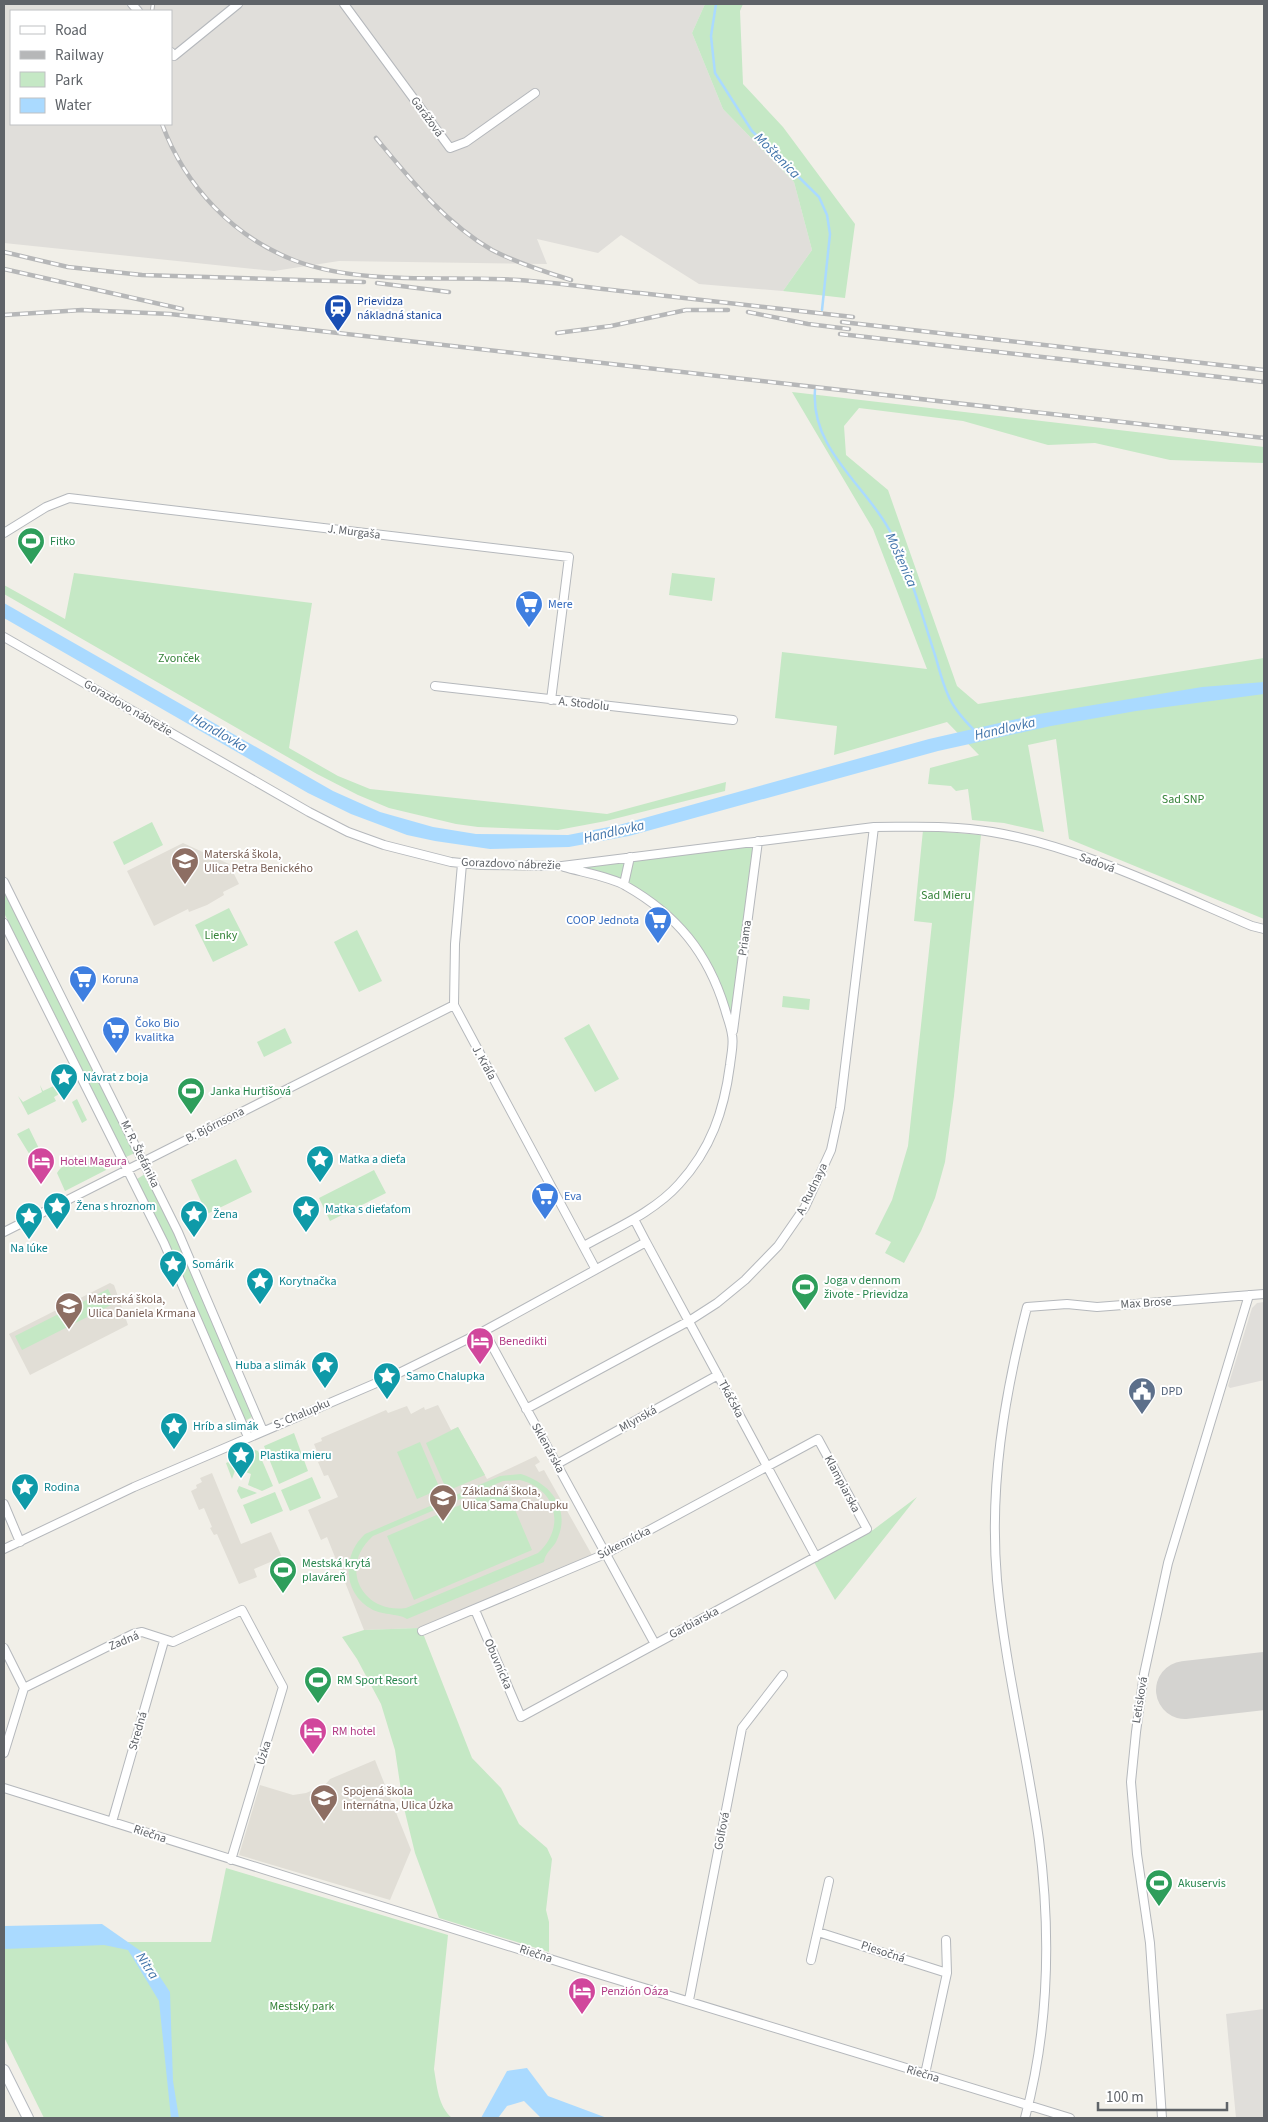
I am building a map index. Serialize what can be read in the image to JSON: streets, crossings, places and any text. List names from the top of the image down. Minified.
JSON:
{"streets":{"street":["Garážová","J. Murgaša","A. Stodolu","Gorazdovo nábrežie","Sadová","Priama","J. Kráľa","B. Bjőrnsona","M. R. Štefánika","A. Rudnaya","Max Brose","Tkáčska","S. Chalupku","Mlynská","Sklenárska","Klampiarska","Súkennícka","Garbiarska","Zadná","Obuvnícka","Letisková","Stredná","Úzka","Golfová","Riečna","Piesočná"]},"crossings":[["J. Murgaša","A. Stodolu"],["Gorazdovo nábrežie","Sadová"],["Gorazdovo nábrežie","Priama"],["Gorazdovo nábrežie","J. Kráľa"],["Gorazdovo nábrežie","A. Rudnaya"],["J. Kráľa","B. Bjőrnsona"],["B. Bjőrnsona","M. R. Štefánika"],["M. R. Štefánika","S. Chalupku"],["A. Rudnaya","Tkáčska"],["A. Rudnaya","Sklenárska"],["Max Brose","Letisková"],["Max Brose","Riečna"],["Tkáčska","S. Chalupku"],["Tkáčska","Mlynská"],["Tkáčska","Súkennícka"],["Tkáčska","Garbiarska"],["S. Chalupku","Sklenárska"],["Mlynská","Sklenárska"],["Sklenárska","Súkennícka"],["Sklenárska","Garbiarska"],["Klampiarska","Súkennícka"],["Klampiarska","Garbiarska"],["Súkennícka","Obuvnícka"],["Garbiarska","Obuvnícka"],["Zadná","Stredná"],["Zadná","Úzka"],["Stredná","Riečna"],["Úzka","Riečna"],["Golfová","Riečna"]],"water":["Moštenica","Handlovka","Nitra"],"parks":["Zvonček","Sad SNP","Sad Mieru","Lienky","Mestský park"],"places":{"station":["Prievidza nákladná stanica"],"sports":["Fitko","Janka Hurtišová","Joga v dennom živote - Prievidza","Mestská krytá plaváreň","RM Sport Resort","Akuservis"],"supermarket":["Mere","COOP Jednota","Koruna","Čoko Bio kvalitka","Eva"],"school or university":["Materská škola, Ulica Petra Benického","Materská škola, Ulica Daniela Krmana","Základná škola, Ulica Sama Chalupku","Spojená škola internátna, Ulica Úzka"],"place":["Návrat z boja","Matka a dieťa","Žena s hroznom","Matka s dieťaťom","Žena","Na lúke","Somárik","Korytnačka","Huba a slimák","Samo Chalupka","Hríb a slimák","Plastika mieru","Rodina"],"hotel":["Hotel Magura","Benedikti","RM hotel","Penzión Oáza"],"public building":["DPD"]},"legend":["Road","Railway","Park","Water"],"scale_bar":"100 m"}
